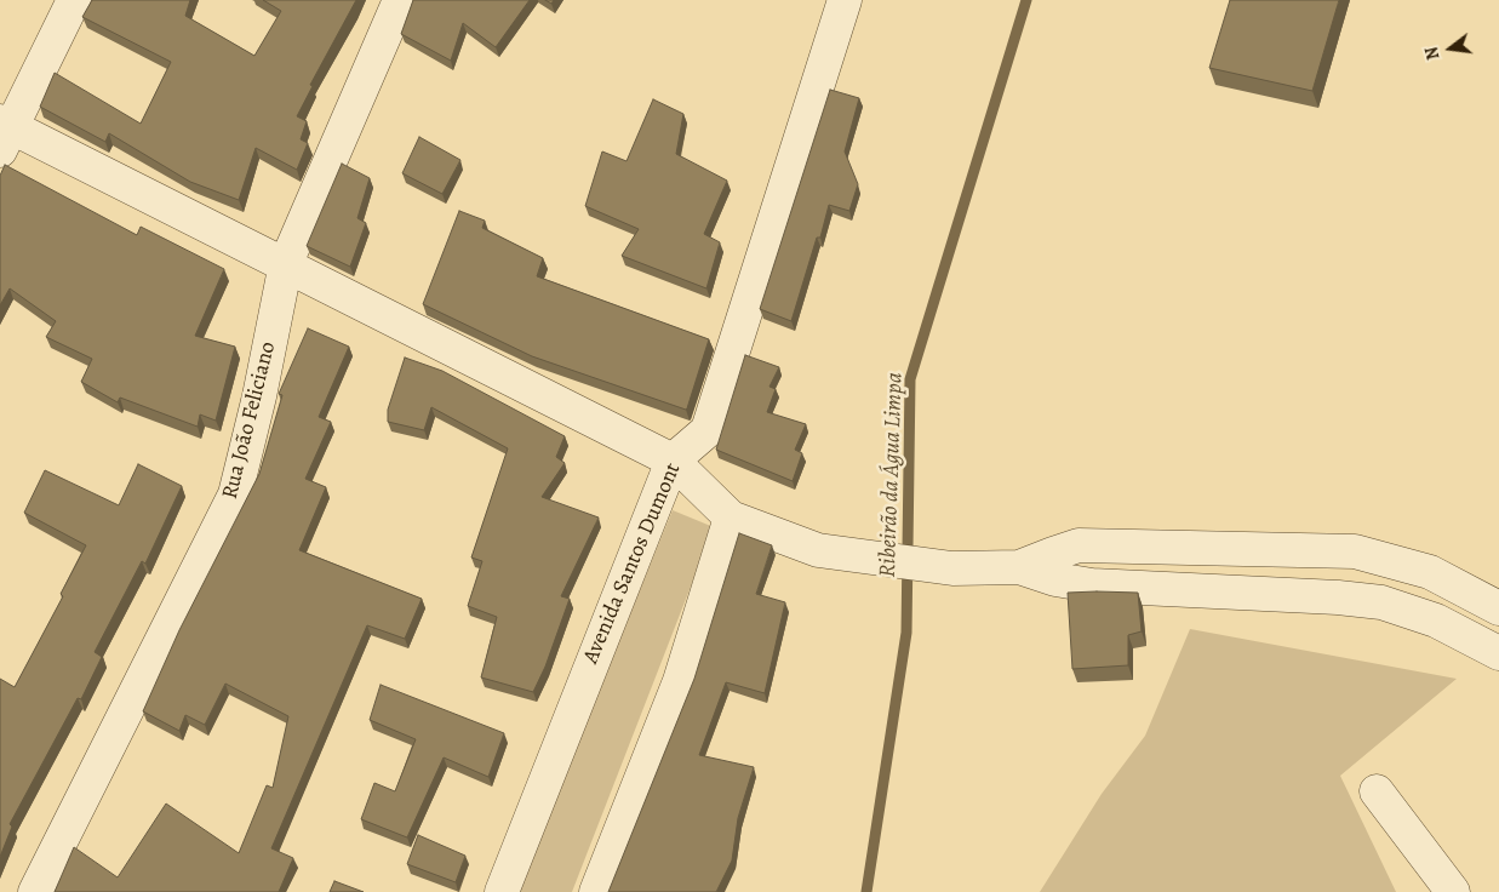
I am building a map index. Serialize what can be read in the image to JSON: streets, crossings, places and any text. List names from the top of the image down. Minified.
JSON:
{"streets":{"street":["Rua João Feliciano","Avenida Santos Dumont"]},"water":["Ribeirão da Água Limpa"],"north":"left"}
